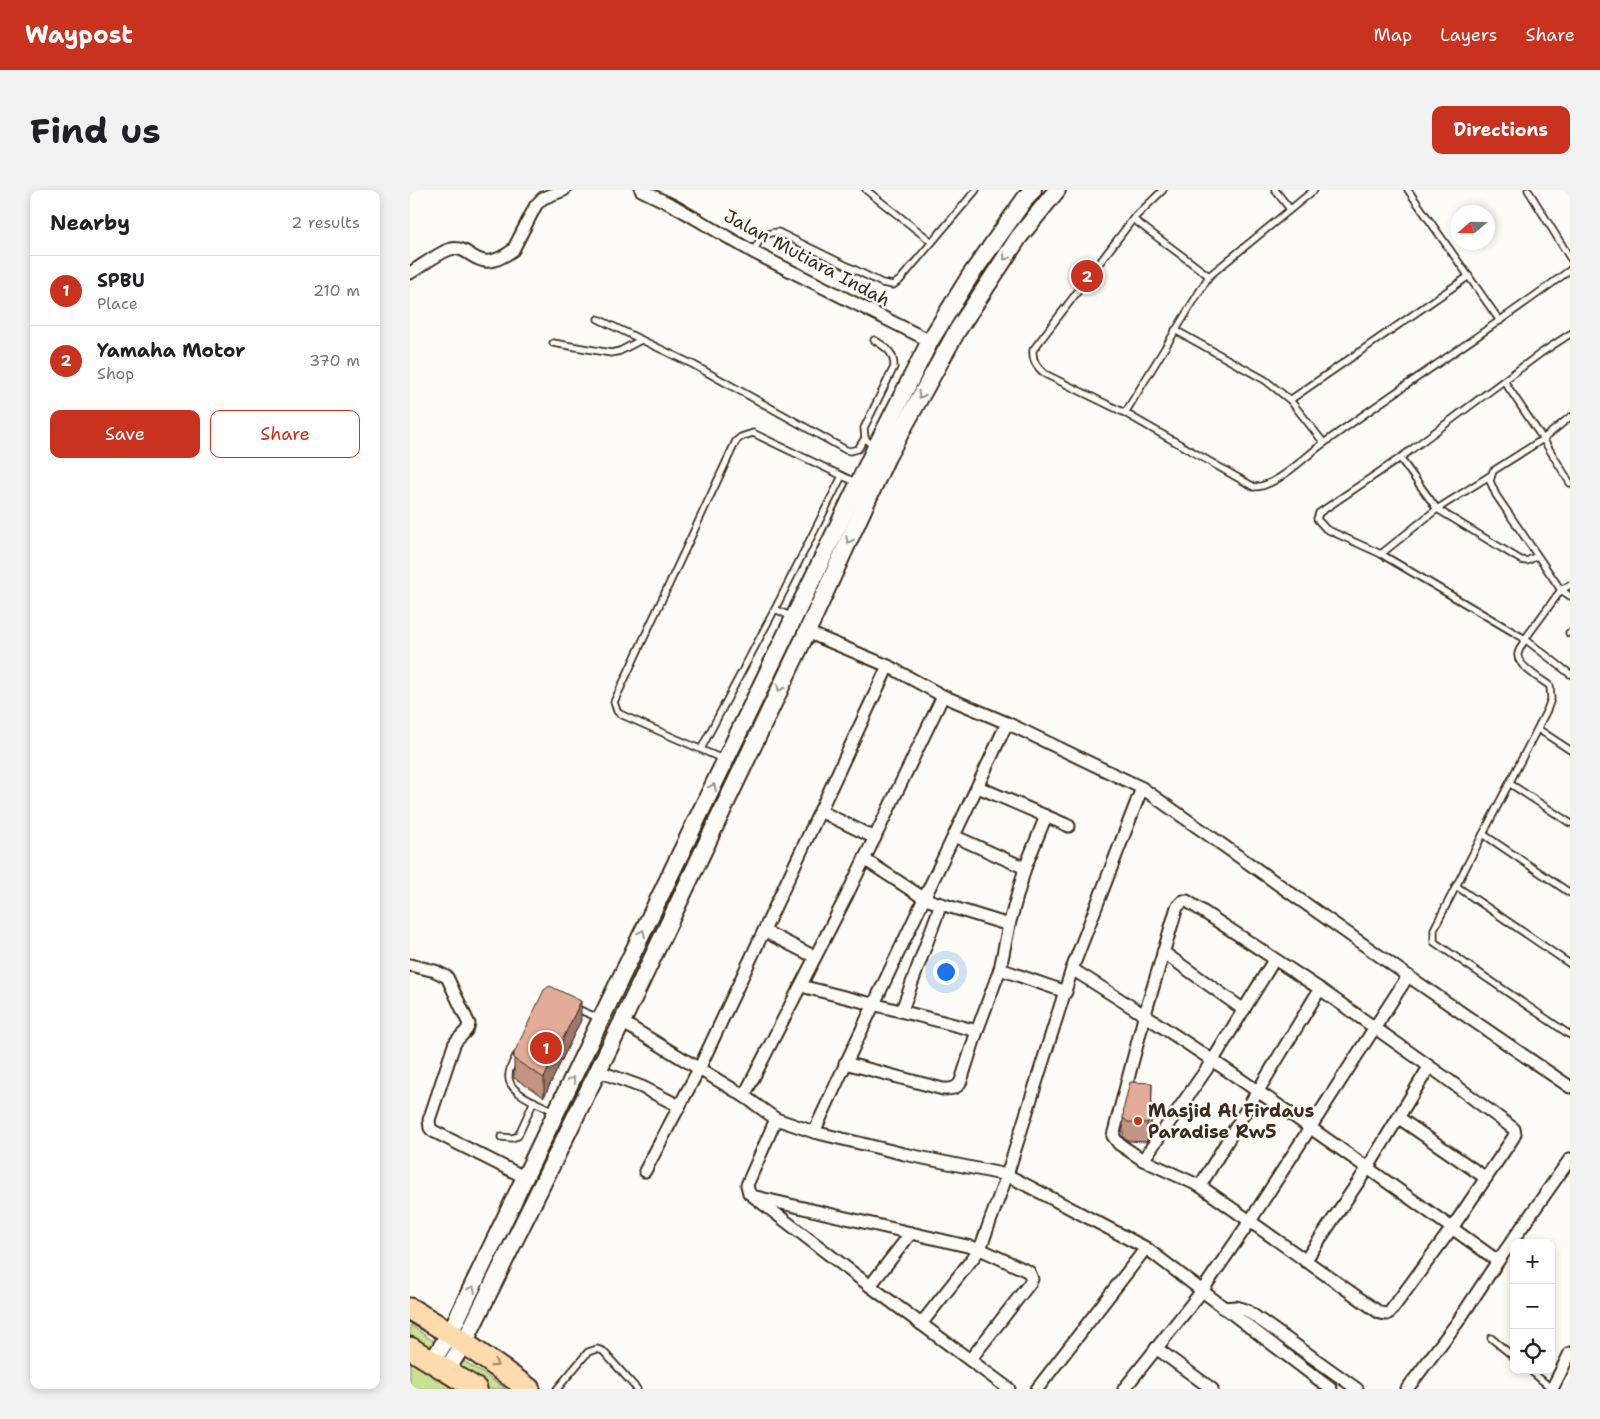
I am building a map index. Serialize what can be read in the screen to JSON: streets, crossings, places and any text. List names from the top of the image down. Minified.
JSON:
{"streets":{"street":["Jalan Mutiara Indah"]},"places":["Masjid Al Firdaus Paradise Rw5"],"north":"left","page":{"header":"Waypost","nav":["Map","Layers","Share"],"buttons":["Directions",["Save","Share"]],"title":"Find us","heading":["Nearby","2 results"],"list":[{"mark":"1","name":"SPBU","note":"Place","value":"210 m"},{"mark":"2","name":"Yamaha Motor","note":"Shop","value":"370 m"}],"pins":["2","1"],"map_buttons":["+","−"]}}
